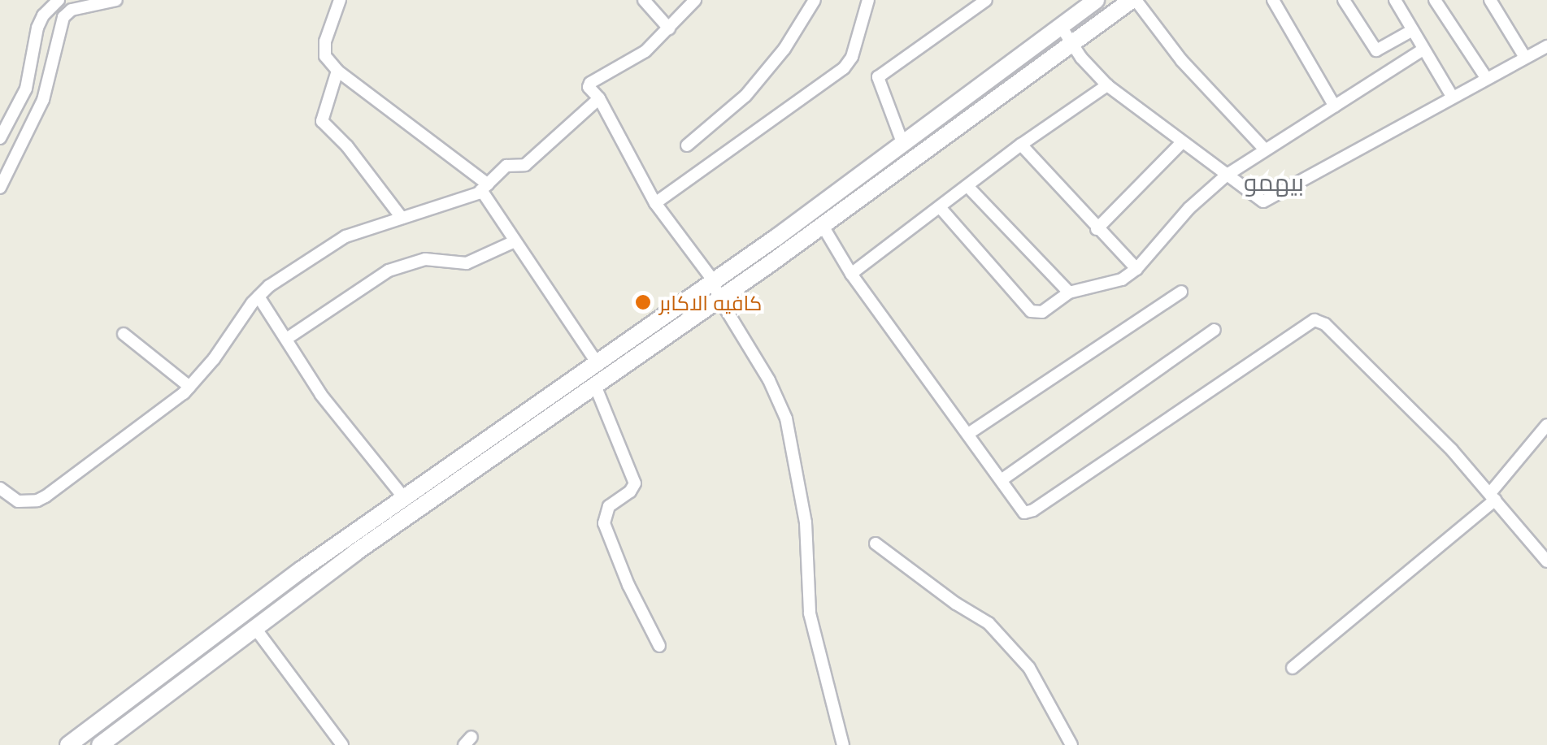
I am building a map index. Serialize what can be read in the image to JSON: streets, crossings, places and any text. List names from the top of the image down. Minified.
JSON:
{"districts":["بيهمو"],"places":["كافيه الاكابر"]}
